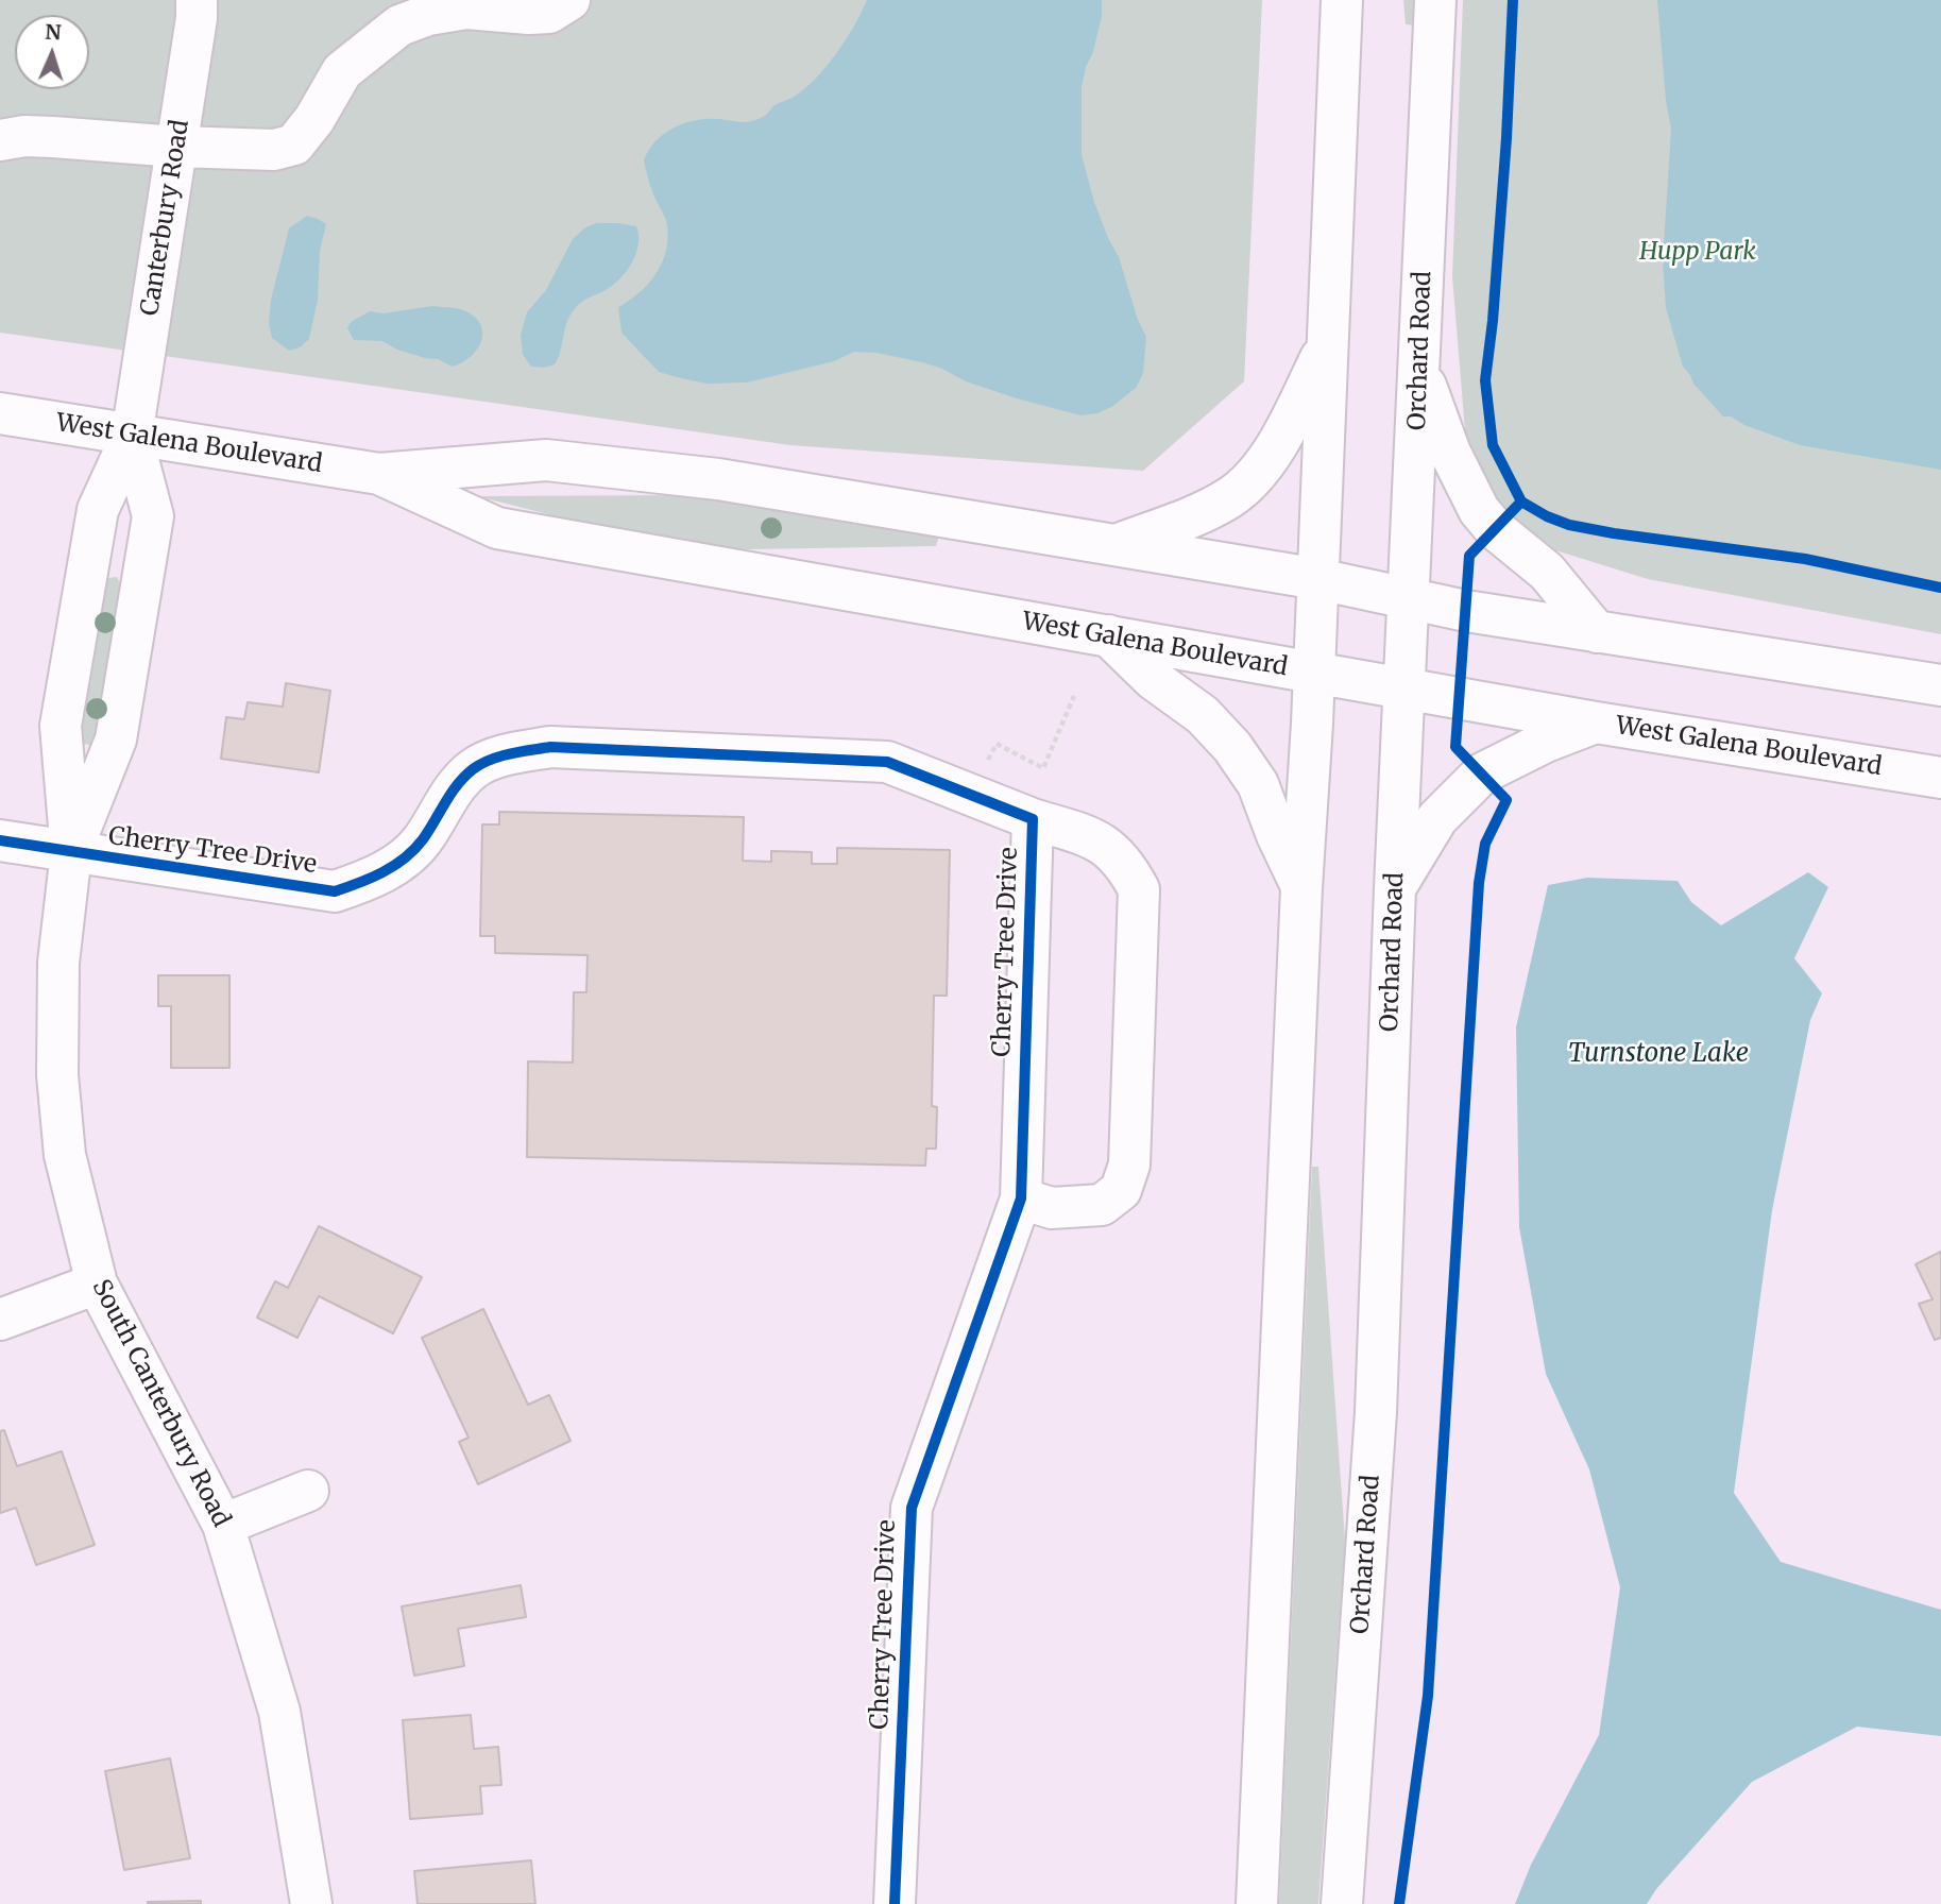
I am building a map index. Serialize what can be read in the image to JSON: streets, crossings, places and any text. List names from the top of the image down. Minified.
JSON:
{"streets":{"main road":["Canterbury Road","Orchard Road","West Galena Boulevard","Cherry Tree Drive","South Canterbury Road"]},"crossings":[["Canterbury Road","West Galena Boulevard"],["Canterbury Road","South Canterbury Road"],["Orchard Road","West Galena Boulevard"],["West Galena Boulevard","South Canterbury Road"],["Cherry Tree Drive","South Canterbury Road"]],"water":["Turnstone Lake"],"parks":["Hupp Park"],"north":"top"}
